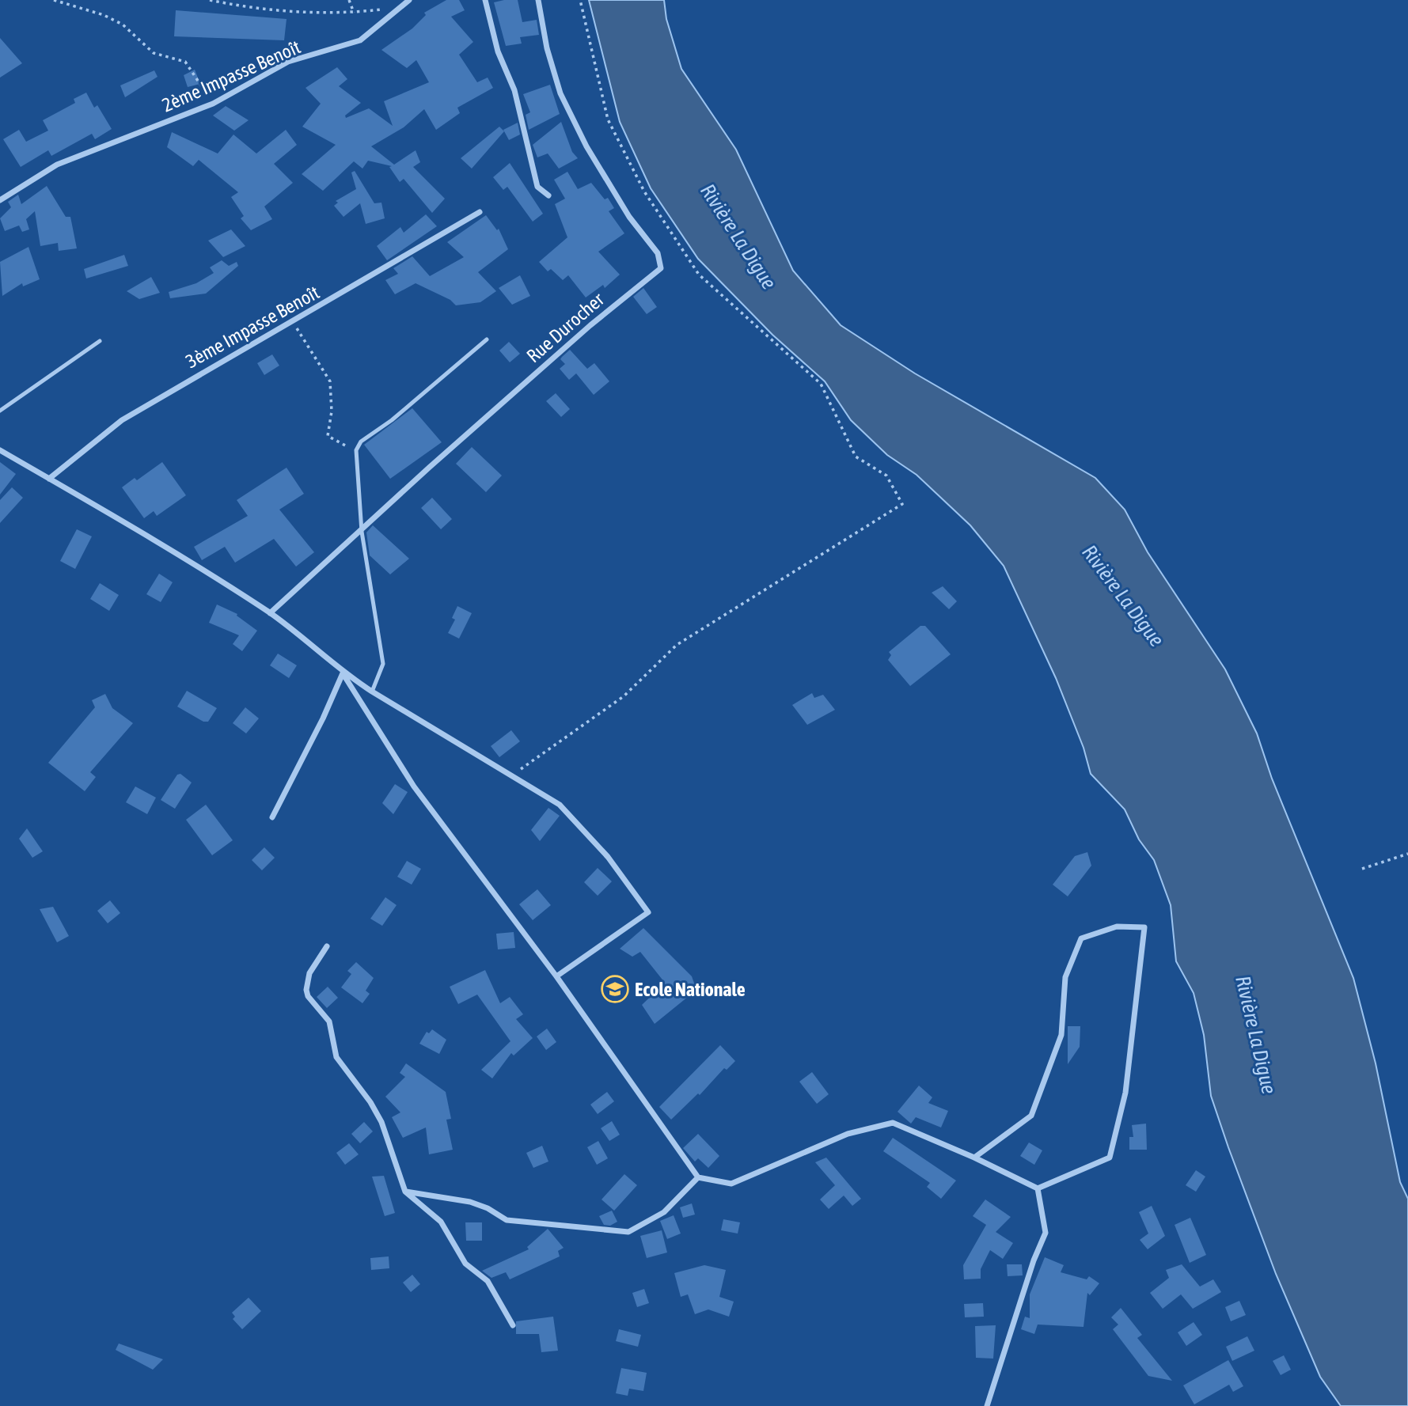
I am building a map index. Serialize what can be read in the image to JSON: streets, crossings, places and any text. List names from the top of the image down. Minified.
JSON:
{"streets":{"street":["2ème Impasse Benoît","3ème Impasse Benoît","Rue Durocher"]},"water":["Rivière La Digue"],"places":{"school or university":["Ecole Nationale"]}}
